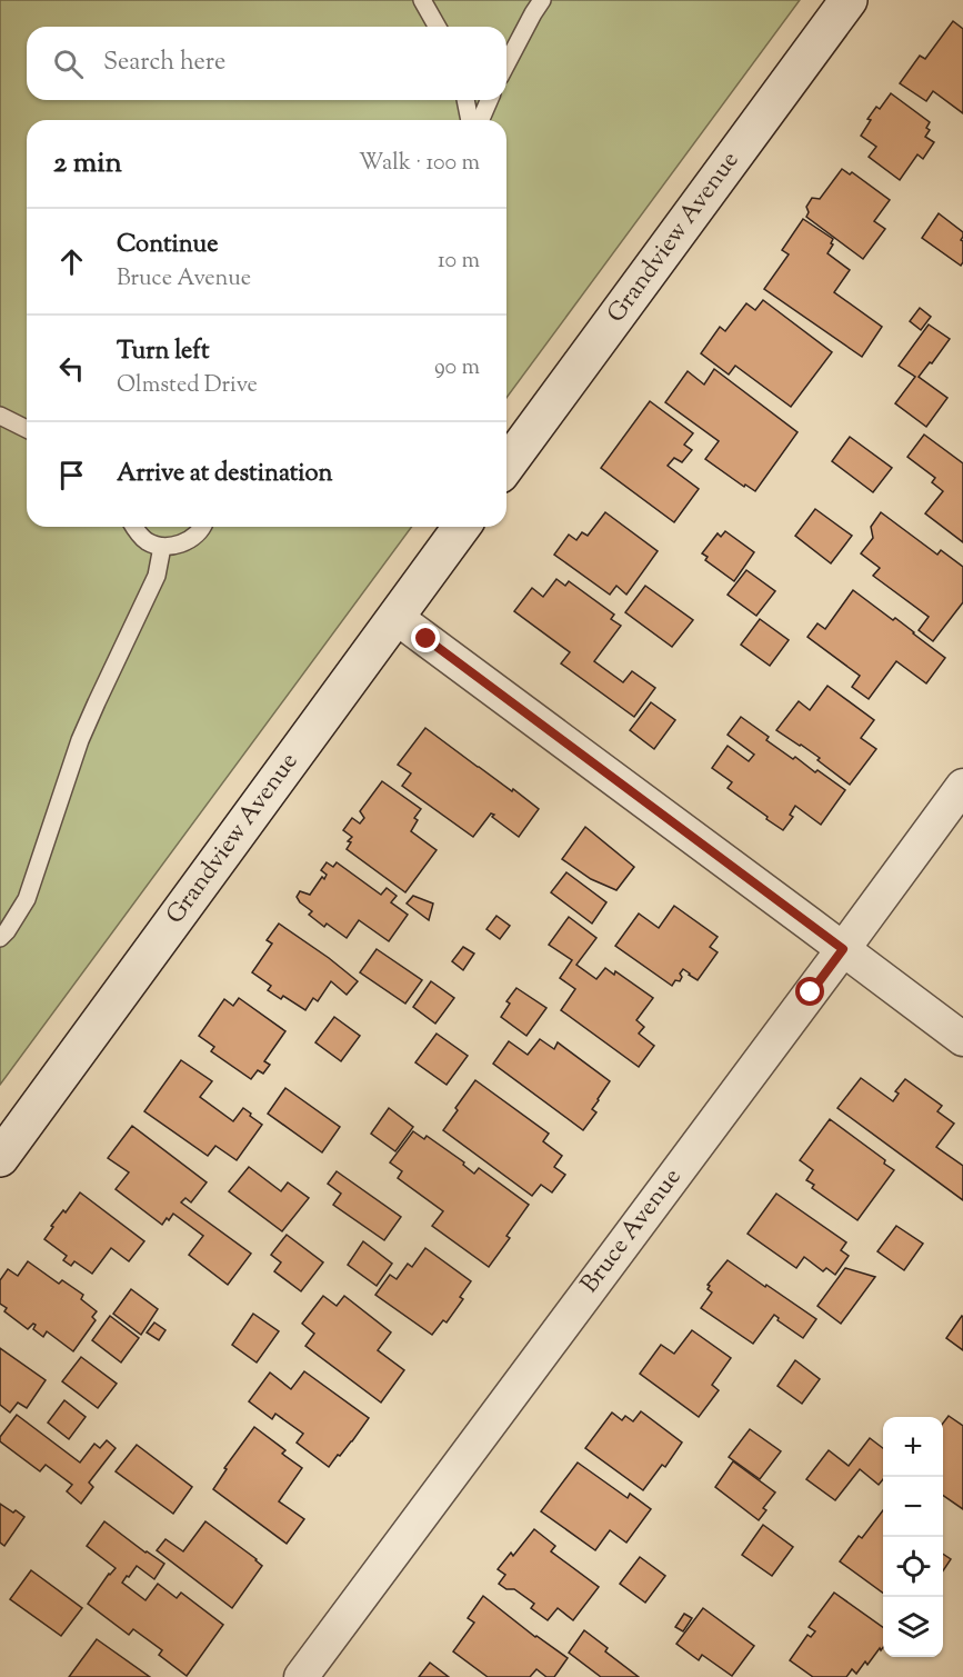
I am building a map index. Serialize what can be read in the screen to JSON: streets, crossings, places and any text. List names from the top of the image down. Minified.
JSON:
{"streets":{"street":["Grandview Avenue","Bruce Avenue"]},"page":{"search":"Search here","heading":["2 min","Walk · 100 m"],"list":[["Continue","Bruce Avenue","10 m"],["Turn left","Olmsted Drive","90 m"],"Arrive at destination"],"map_buttons":["+","−"]}}
